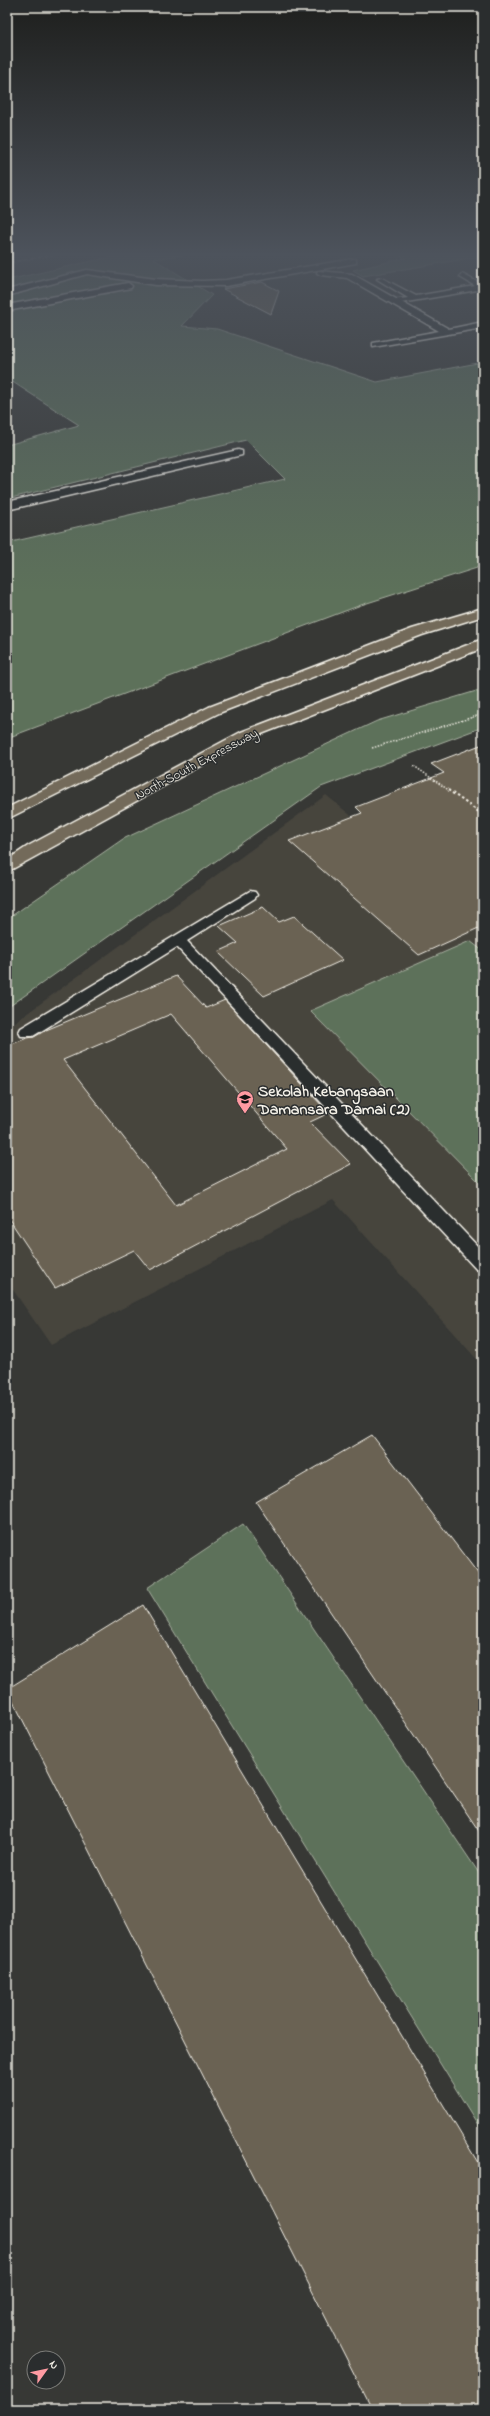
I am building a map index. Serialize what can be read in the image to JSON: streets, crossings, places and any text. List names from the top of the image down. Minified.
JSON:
{"streets":{"highway":["North–South Expressway"]},"places":{"school or university":["Sekolah Kebangsaan Damansara Damai (2)"]},"north":"top right"}
